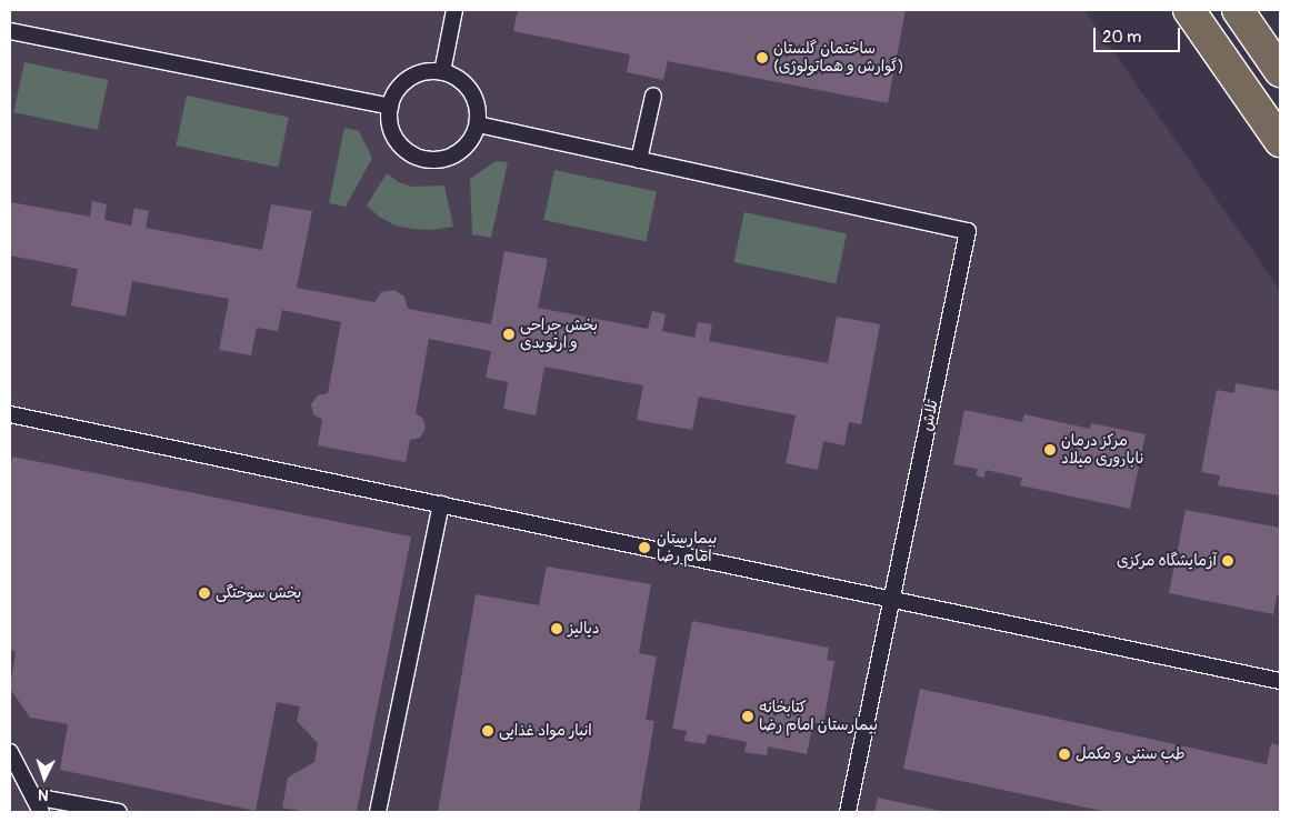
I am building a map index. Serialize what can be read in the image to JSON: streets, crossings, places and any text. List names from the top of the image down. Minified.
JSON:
{"streets":{"lane":["تلاش"]},"places":["ساختمان گلستان (گوارش و هماتولوژی)","بخش جراحی و ارتوپدی","مرکز درمان ناباروری میلاد","بیمارستان امام رضا","آزمایشگاه مرکزی","بخش سوختگی","دیالیز","کتابخانه بیمارستان امام رضا","انبار مواد غذایی","طب سنتی و مکمل"],"scale_bar":"20 m","north":"bottom"}
